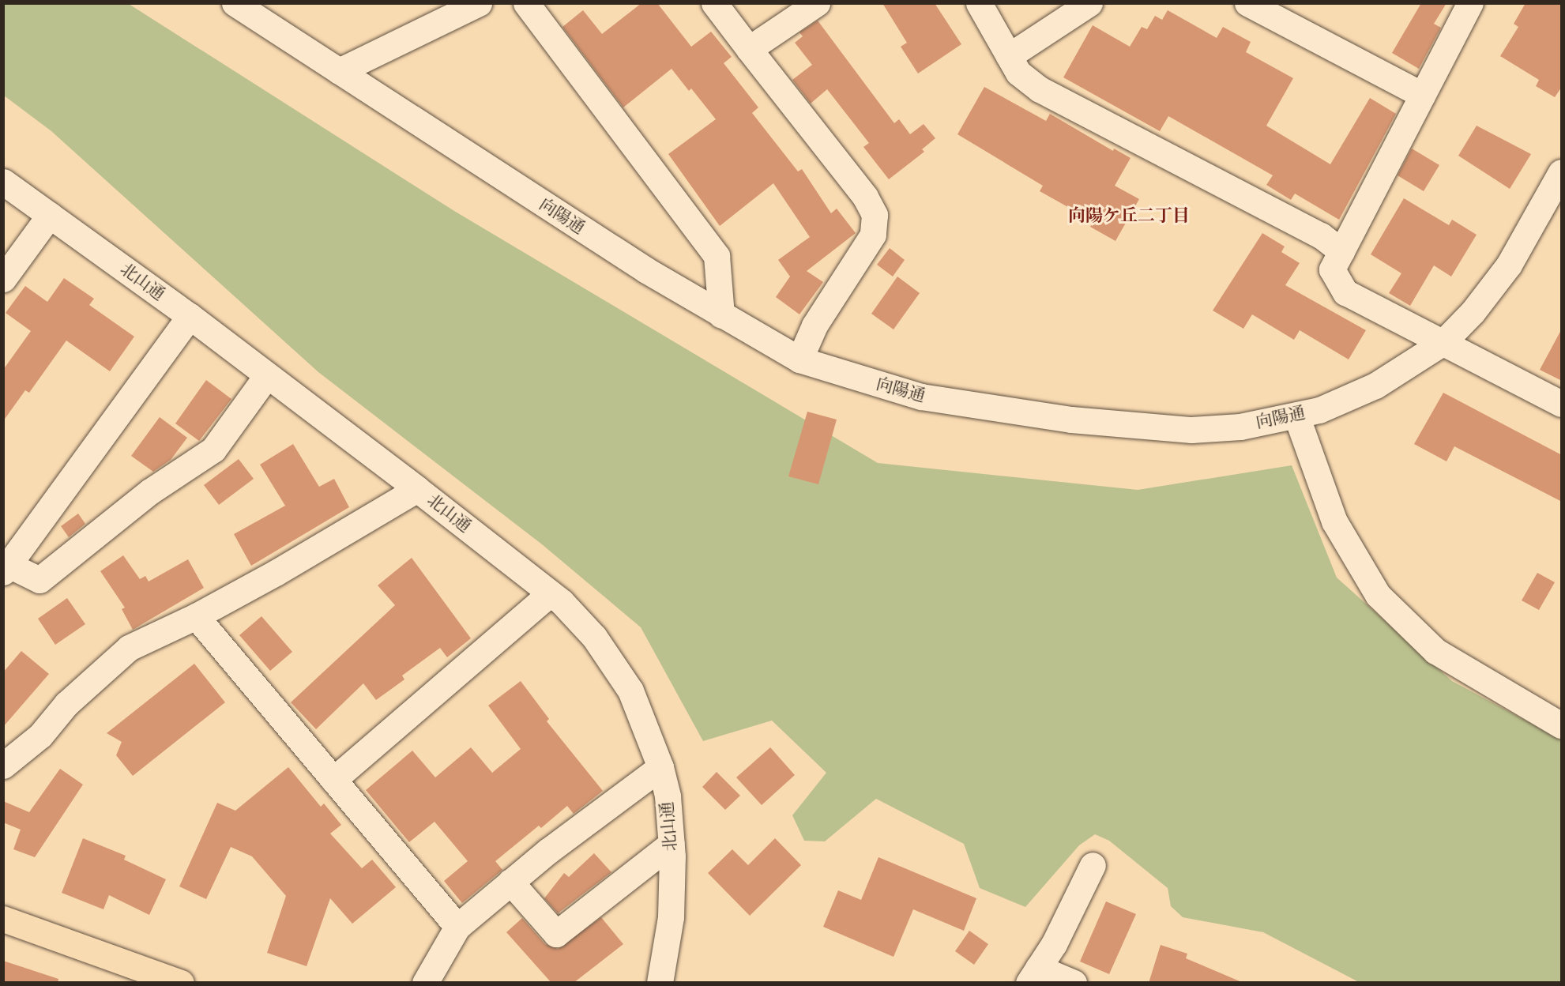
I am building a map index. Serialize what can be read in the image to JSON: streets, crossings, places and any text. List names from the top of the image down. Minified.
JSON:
{"streets":{"street":["向陽通","北山通"]},"districts":["向陽ケ丘二丁目"]}
